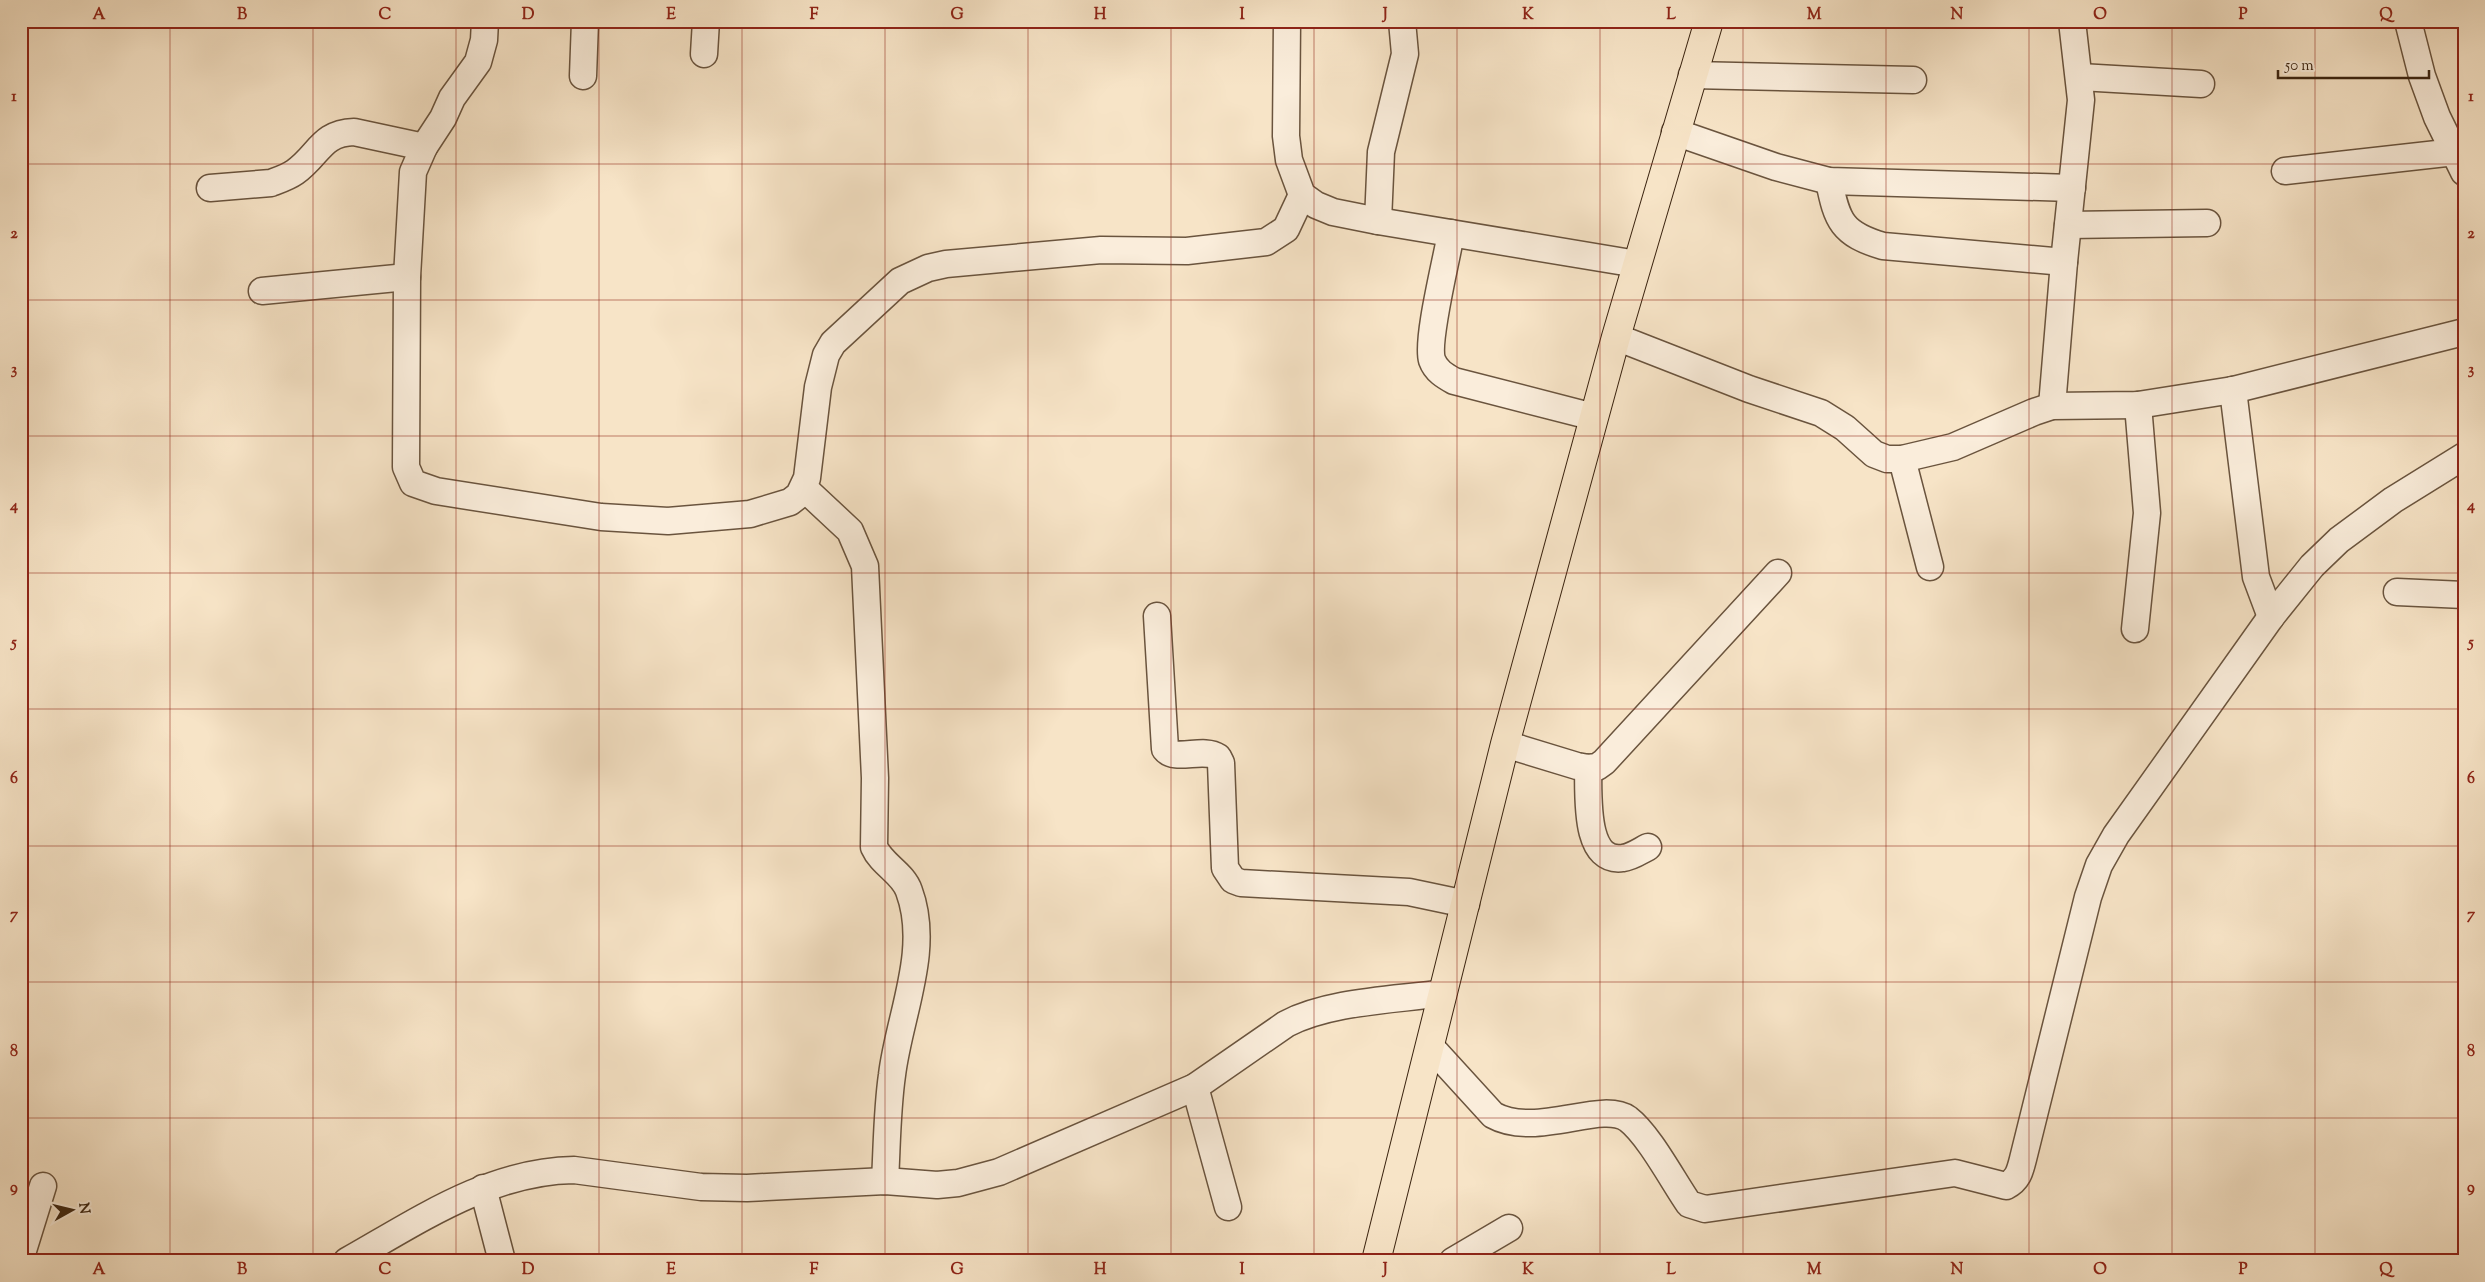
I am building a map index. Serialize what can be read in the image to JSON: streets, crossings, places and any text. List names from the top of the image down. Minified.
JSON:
{"scale_bar":"50 m","north":"right","grid":{"columns":["A","B","C","D","E","F","G","H","I","J","K","L","M","N","O","P","Q"],"rows":["1","2","3","4","5","6","7","8","9"]}}
